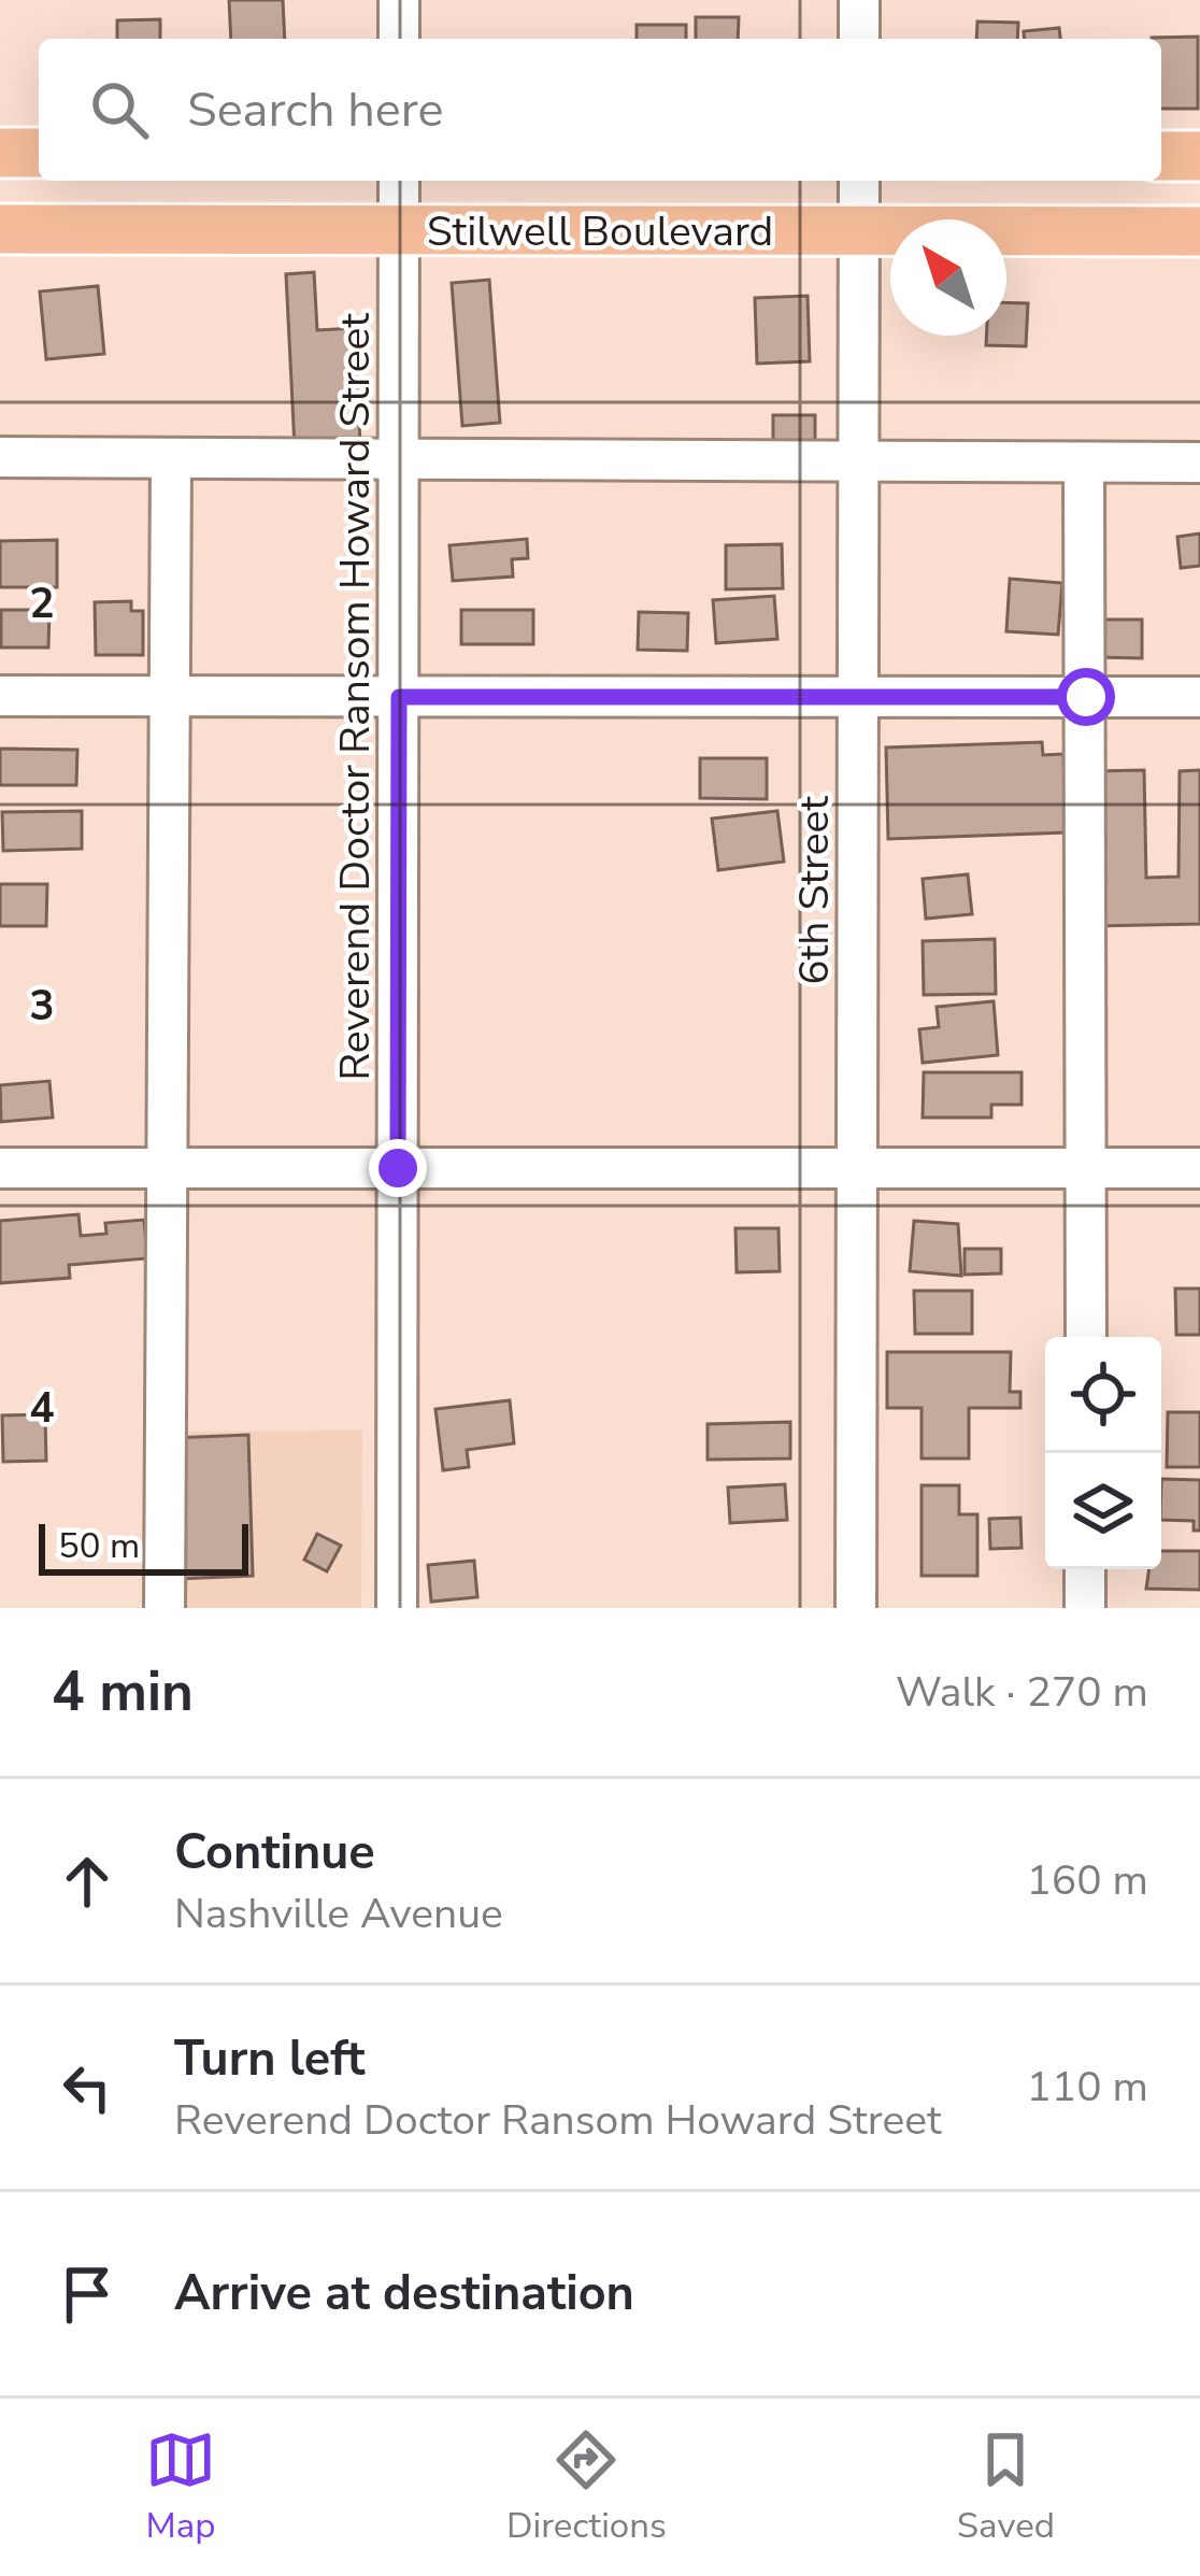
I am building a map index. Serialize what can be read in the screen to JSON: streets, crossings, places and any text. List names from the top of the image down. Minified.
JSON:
{"streets":{"main road":["Stilwell Boulevard"],"street":["Reverend Doctor Ransom Howard Street","6th Street"]},"crossings":[["Stilwell Boulevard","Reverend Doctor Ransom Howard Street"],["Stilwell Boulevard","6th Street"]],"scale_bar":"50 m","north":"top left","page":{"search":"Search here","scale":"50 m","heading":["4 min","Walk · 270 m"],"list":[["Continue","Nashville Avenue","160 m"],["Turn left","Reverend Doctor Ransom Howard Street","110 m"],"Arrive at destination"],"nav":["Map","Directions","Saved"]},"grid":{"rows":["2","3","4"]}}
